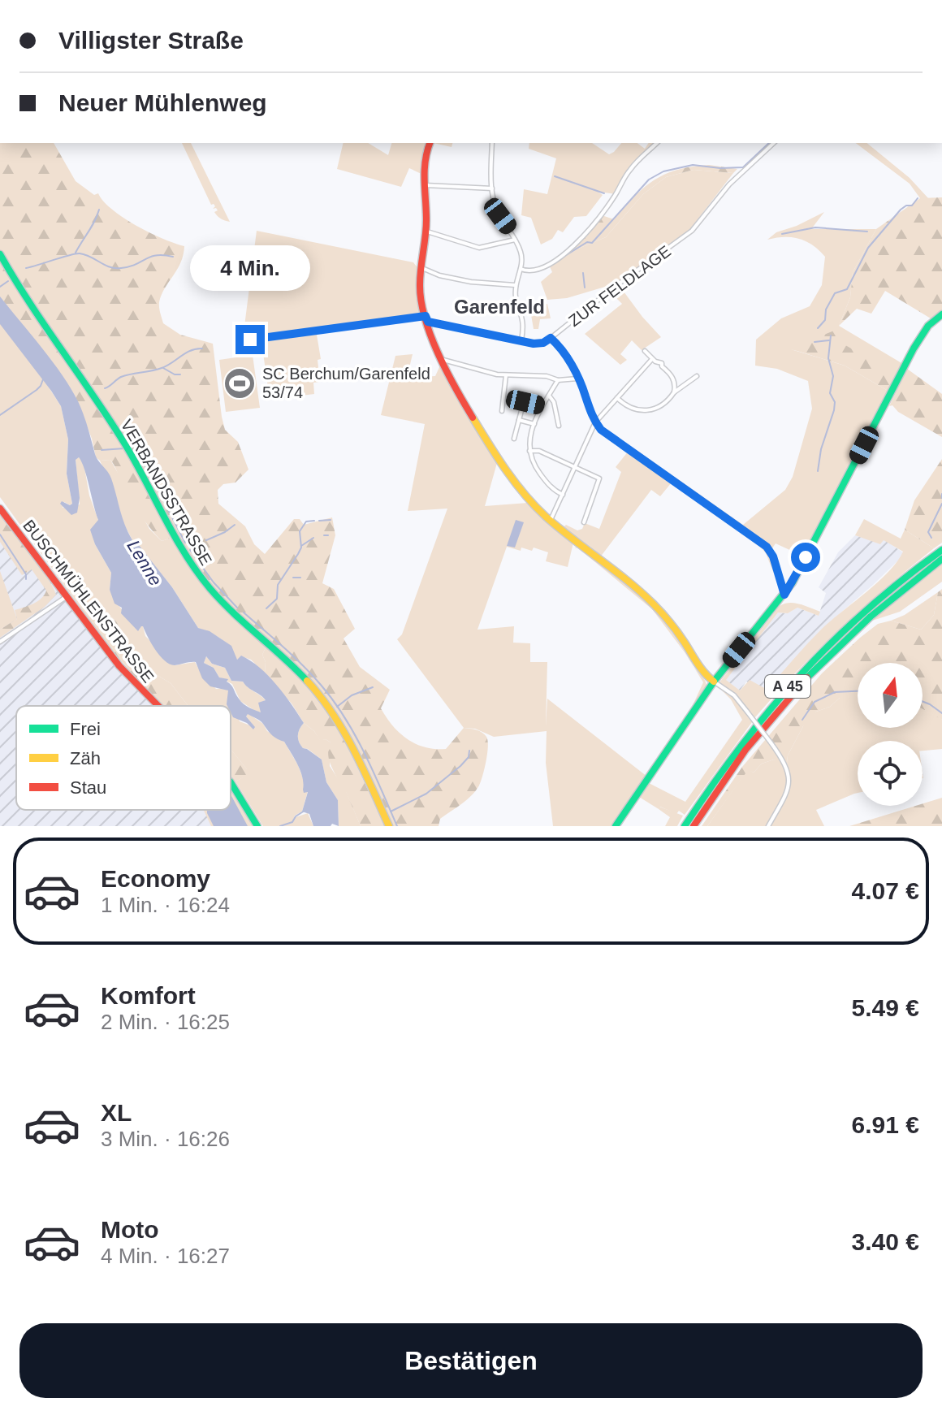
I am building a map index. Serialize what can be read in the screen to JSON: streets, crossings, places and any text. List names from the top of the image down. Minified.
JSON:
{"streets":{"main road":["VERBANDSSTRASSE","BUSCHMÜHLENSTRASSE","A 45"],"street":["ZUR FELDLAGE"]},"districts":["Garenfeld"],"water":["Lenne"],"places":{"sports":["SC Berchum/Garenfeld 53/74"]},"legend":["Frei","Zäh","Stau"],"north":"top","page":{"banner":["Villigster Straße","Neuer Mühlenweg"],"bubble":"4 Min.","list":[{"name":"Economy","note":"1 Min. · 16:24","value":"4.07 €"},{"name":"Komfort","note":"2 Min. · 16:25","value":"5.49 €"},{"name":"XL","note":"3 Min. · 16:26","value":"6.91 €"},{"name":"Moto","note":"4 Min. · 16:27","value":"3.40 €"}],"buttons":"Bestätigen"}}
